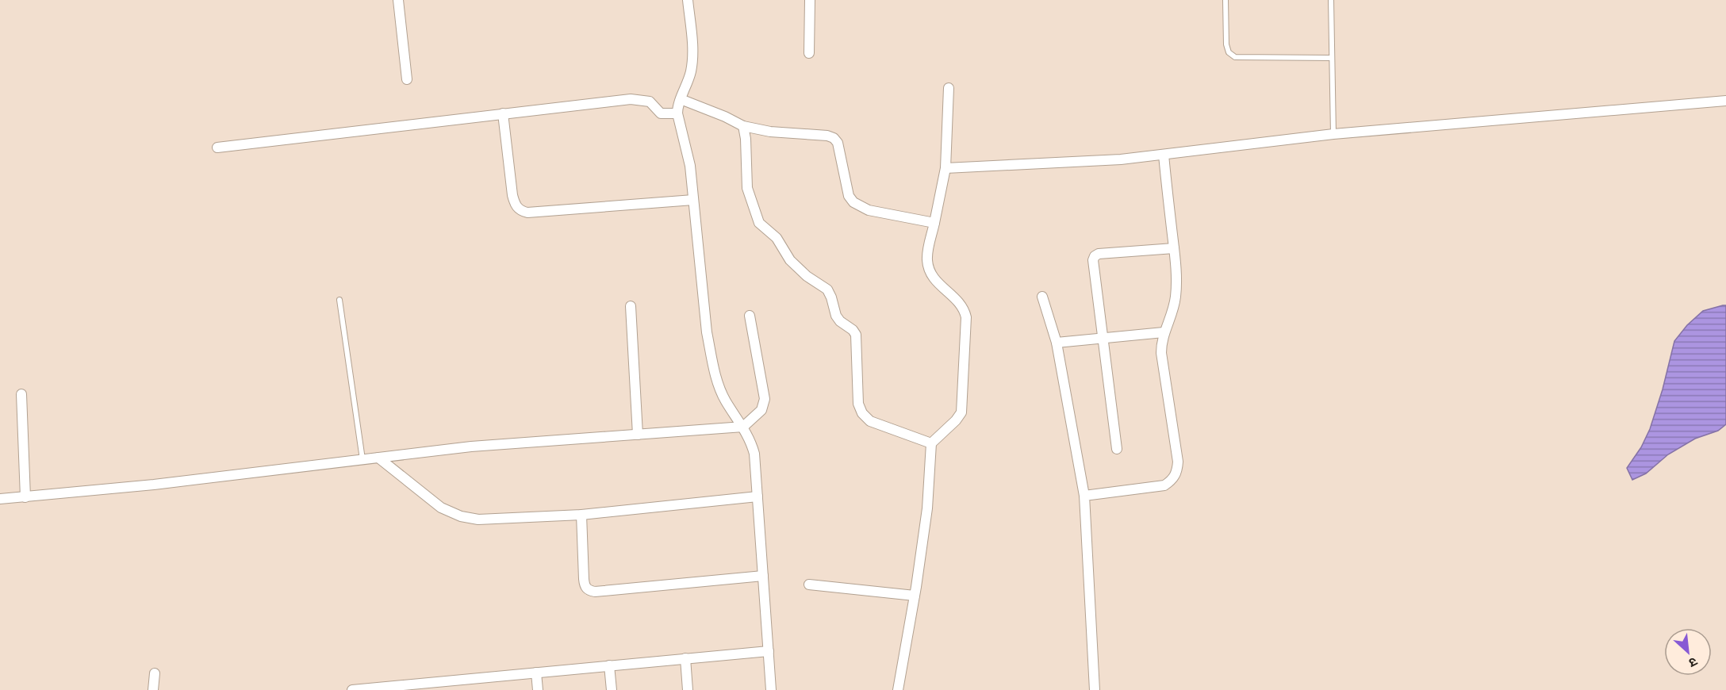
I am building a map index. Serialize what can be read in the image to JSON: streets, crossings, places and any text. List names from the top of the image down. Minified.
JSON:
{"north":"bottom right"}
